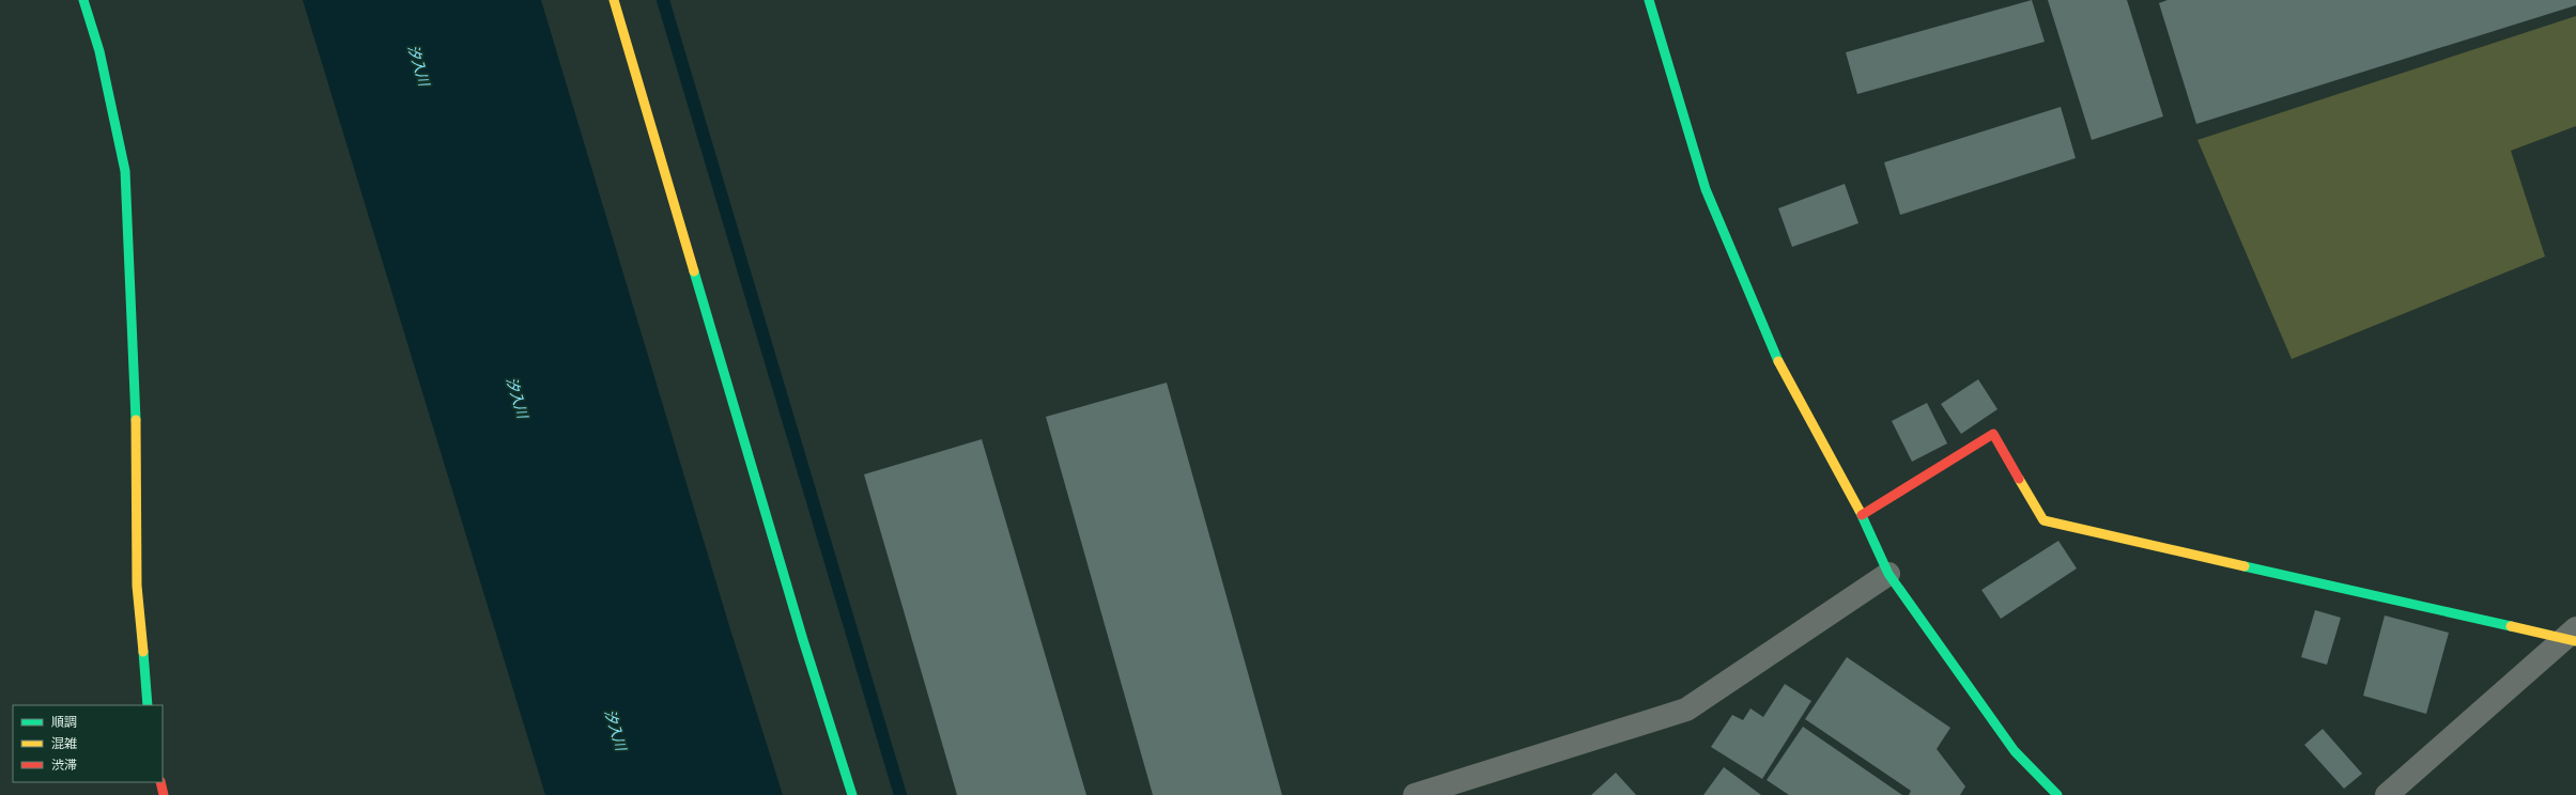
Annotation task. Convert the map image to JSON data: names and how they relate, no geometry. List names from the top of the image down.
{
  "water": ["汐入川"],
  "legend": ["順調", "混雑", "渋滞"]
}
